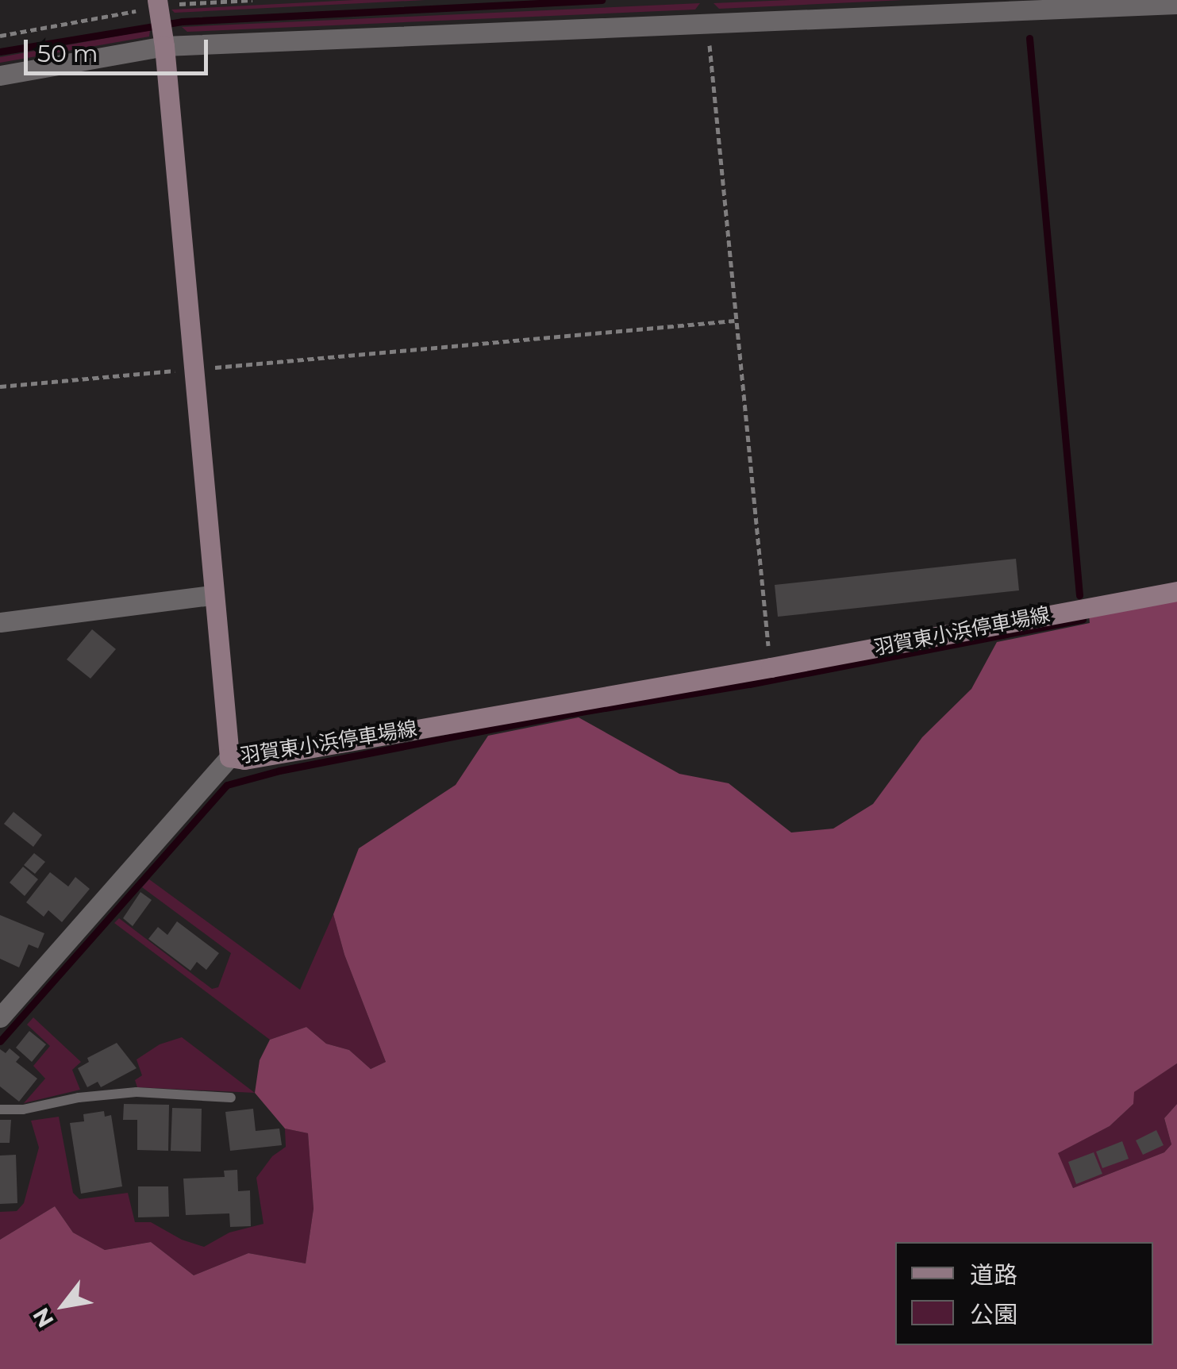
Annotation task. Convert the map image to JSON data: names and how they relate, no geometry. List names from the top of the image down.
{
  "streets": {
    "main road": ["羽賀東小浜停車場線"]
  },
  "legend": ["道路", "公園"],
  "scale_bar": "50 m",
  "north": "bottom left"
}
